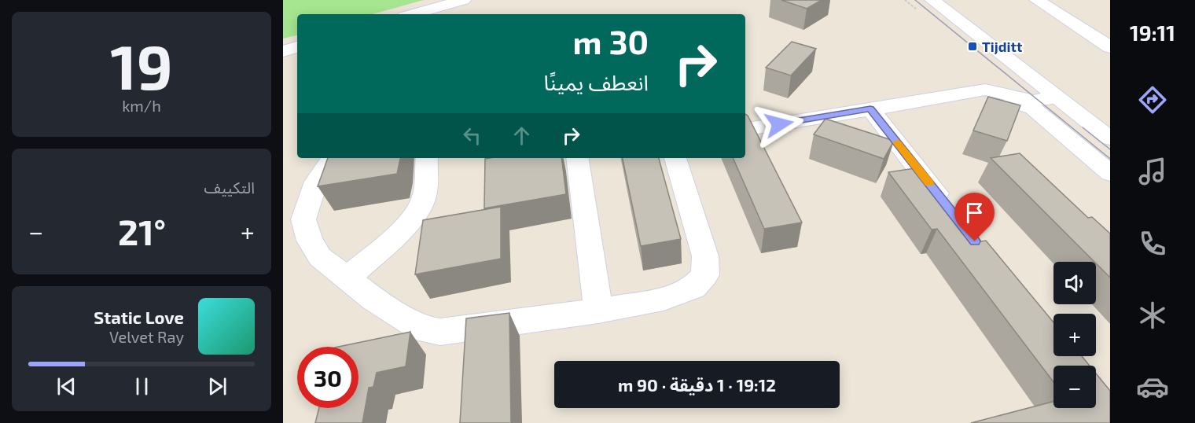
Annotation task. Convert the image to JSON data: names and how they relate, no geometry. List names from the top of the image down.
{
  "places": {
    "transit": ["Tijditt"]
  },
  "page": {
    "tabs": "19:11",
    "tile": [
      ["19", "km/h"],
      "التكييف"
    ],
    "turn": ["30 m", "انعطف يمينًا"],
    "heat": ["−", "21°", "+"],
    "map_buttons": ["+", "−"],
    "song": ["Static Love", "Velvet Ray"],
    "limit": "30",
    "trip": "19:12 · 1 دقيقة · 90 m"
  }
}
